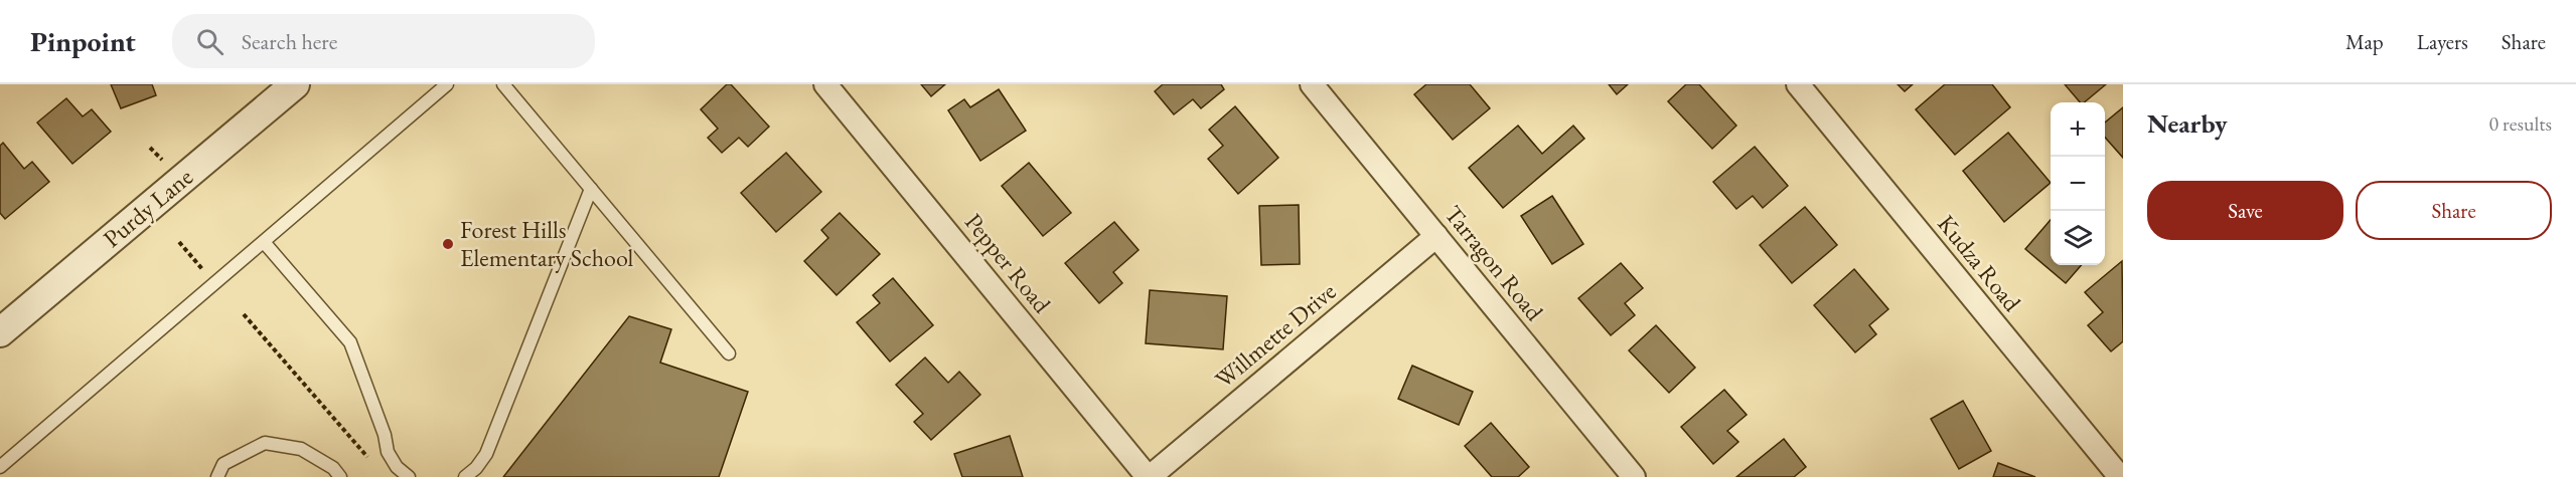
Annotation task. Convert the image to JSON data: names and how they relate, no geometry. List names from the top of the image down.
{
  "streets": {
    "street": [
      "Purdy Lane",
      "Pepper Road",
      "Tarragon Road",
      "Kudza Road",
      "Willmette Drive"
    ]
  },
  "crossings": [
    ["Pepper Road", "Willmette Drive"],
    ["Tarragon Road", "Willmette Drive"]
  ],
  "places": ["Forest Hills Elementary School"],
  "page": {
    "header": "Pinpoint",
    "search": "Search here",
    "nav": ["Map", "Layers", "Share"],
    "heading": ["Nearby", "0 results"],
    "map_buttons": ["+", "−"],
    "buttons": ["Save", "Share"]
  }
}
